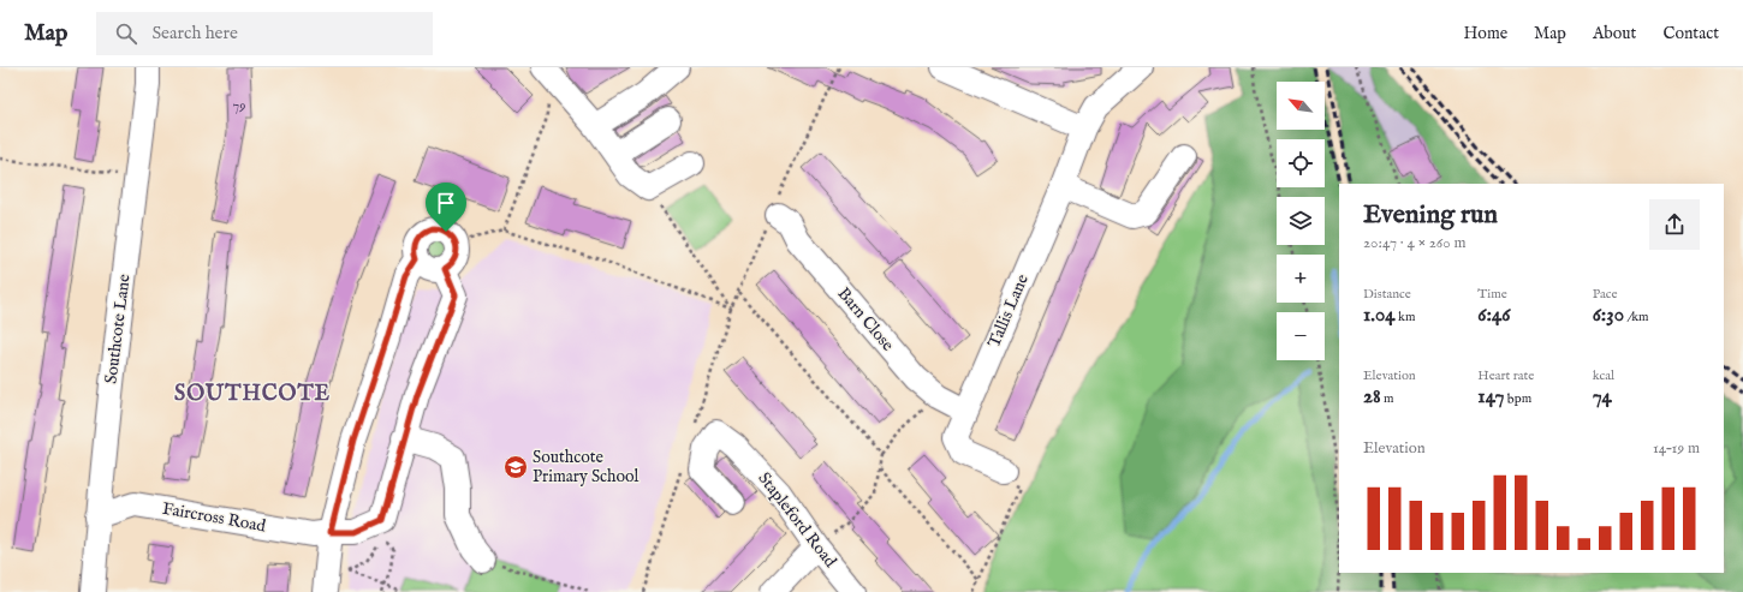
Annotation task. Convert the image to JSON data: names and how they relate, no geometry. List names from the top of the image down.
{
  "streets": {
    "street": [
      "Tallis Lane",
      "Barn Close",
      "Southcote Lane",
      "Faircross Road",
      "Stapleford Road"
    ]
  },
  "crossings": [
    ["Tallis Lane", "Barn Close"],
    ["Southcote Lane", "Faircross Road"]
  ],
  "districts": ["SOUTHCOTE"],
  "places": {
    "school or university": ["Southcote Primary School"]
  },
  "house_numbers": ["79"],
  "north": "top left",
  "page": {
    "header": "Map",
    "search": "Search here",
    "nav": [
      "Home",
      "Map",
      "About",
      "Contact"
    ],
    "map_buttons": ["+", "−"],
    "heading": ["Evening run", "20:47 · 4 × 260 m"],
    "stats": [
      ["Distance", "1.04 km"],
      ["Time", "6:46"],
      ["Pace", "6:30 /km"],
      ["Elevation", "28 m"],
      ["Heart rate", "147 bpm"],
      ["kcal", "74"]
    ],
    "chart": ["Elevation", "14–19 m"]
  }
}
